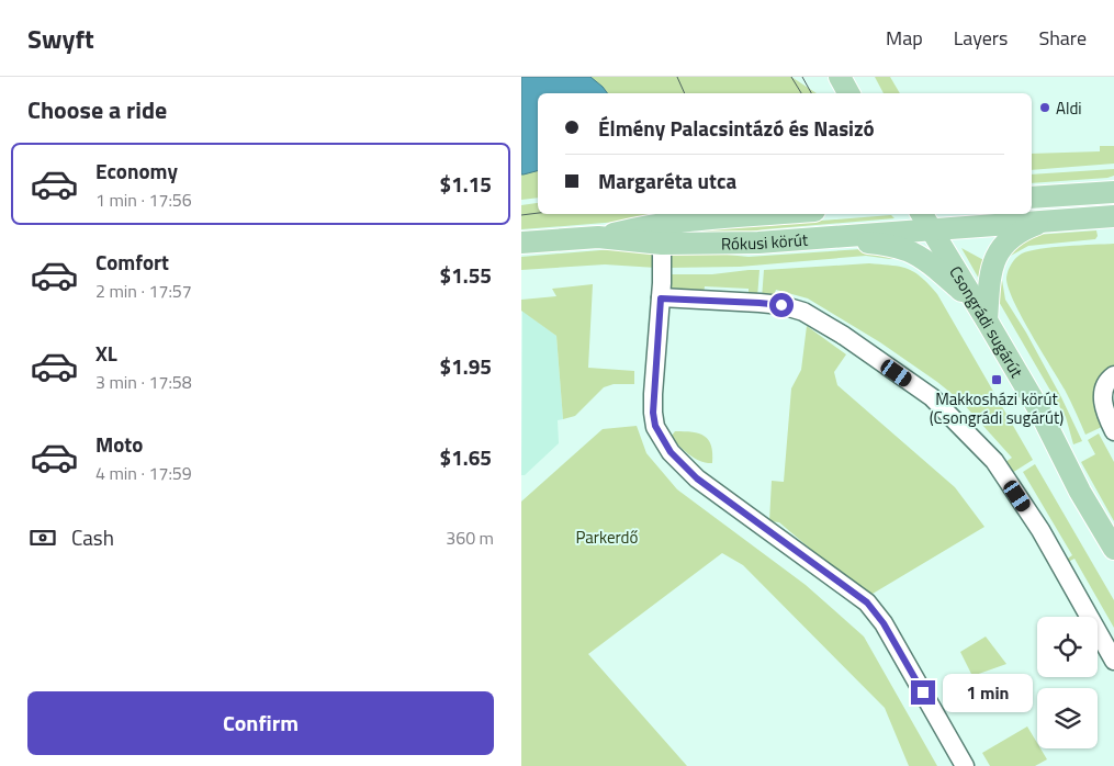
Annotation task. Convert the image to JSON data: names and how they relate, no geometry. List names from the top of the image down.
{
  "streets": {
    "main road": ["Rókusi körút", "Csongrádi sugárút"]
  },
  "crossings": [
    ["Rókusi körút", "Csongrádi sugárút"]
  ],
  "parks": ["Parkerdő"],
  "places": {
    "other": ["Aldi"],
    "transit": ["Makkosházi körút (Csongrádi sugárút)"]
  },
  "page": {
    "header": "Swyft",
    "nav": ["Map", "Layers", "Share"],
    "heading": "Choose a ride",
    "banner": ["Élmény Palacsintázó és Nasizó", "Margaréta utca"],
    "list": [
      {
        "name": "Economy",
        "note": "1 min · 17:56",
        "value": "$1.15"
      },
      {
        "name": "Comfort",
        "note": "2 min · 17:57",
        "value": "$1.55"
      },
      {
        "name": "XL",
        "note": "3 min · 17:58",
        "value": "$1.95"
      },
      {
        "name": "Moto",
        "note": "4 min · 17:59",
        "value": "$1.65"
      }
    ],
    "pay": ["Cash", "360 m"],
    "bubble": "1 min",
    "buttons": "Confirm"
  }
}
